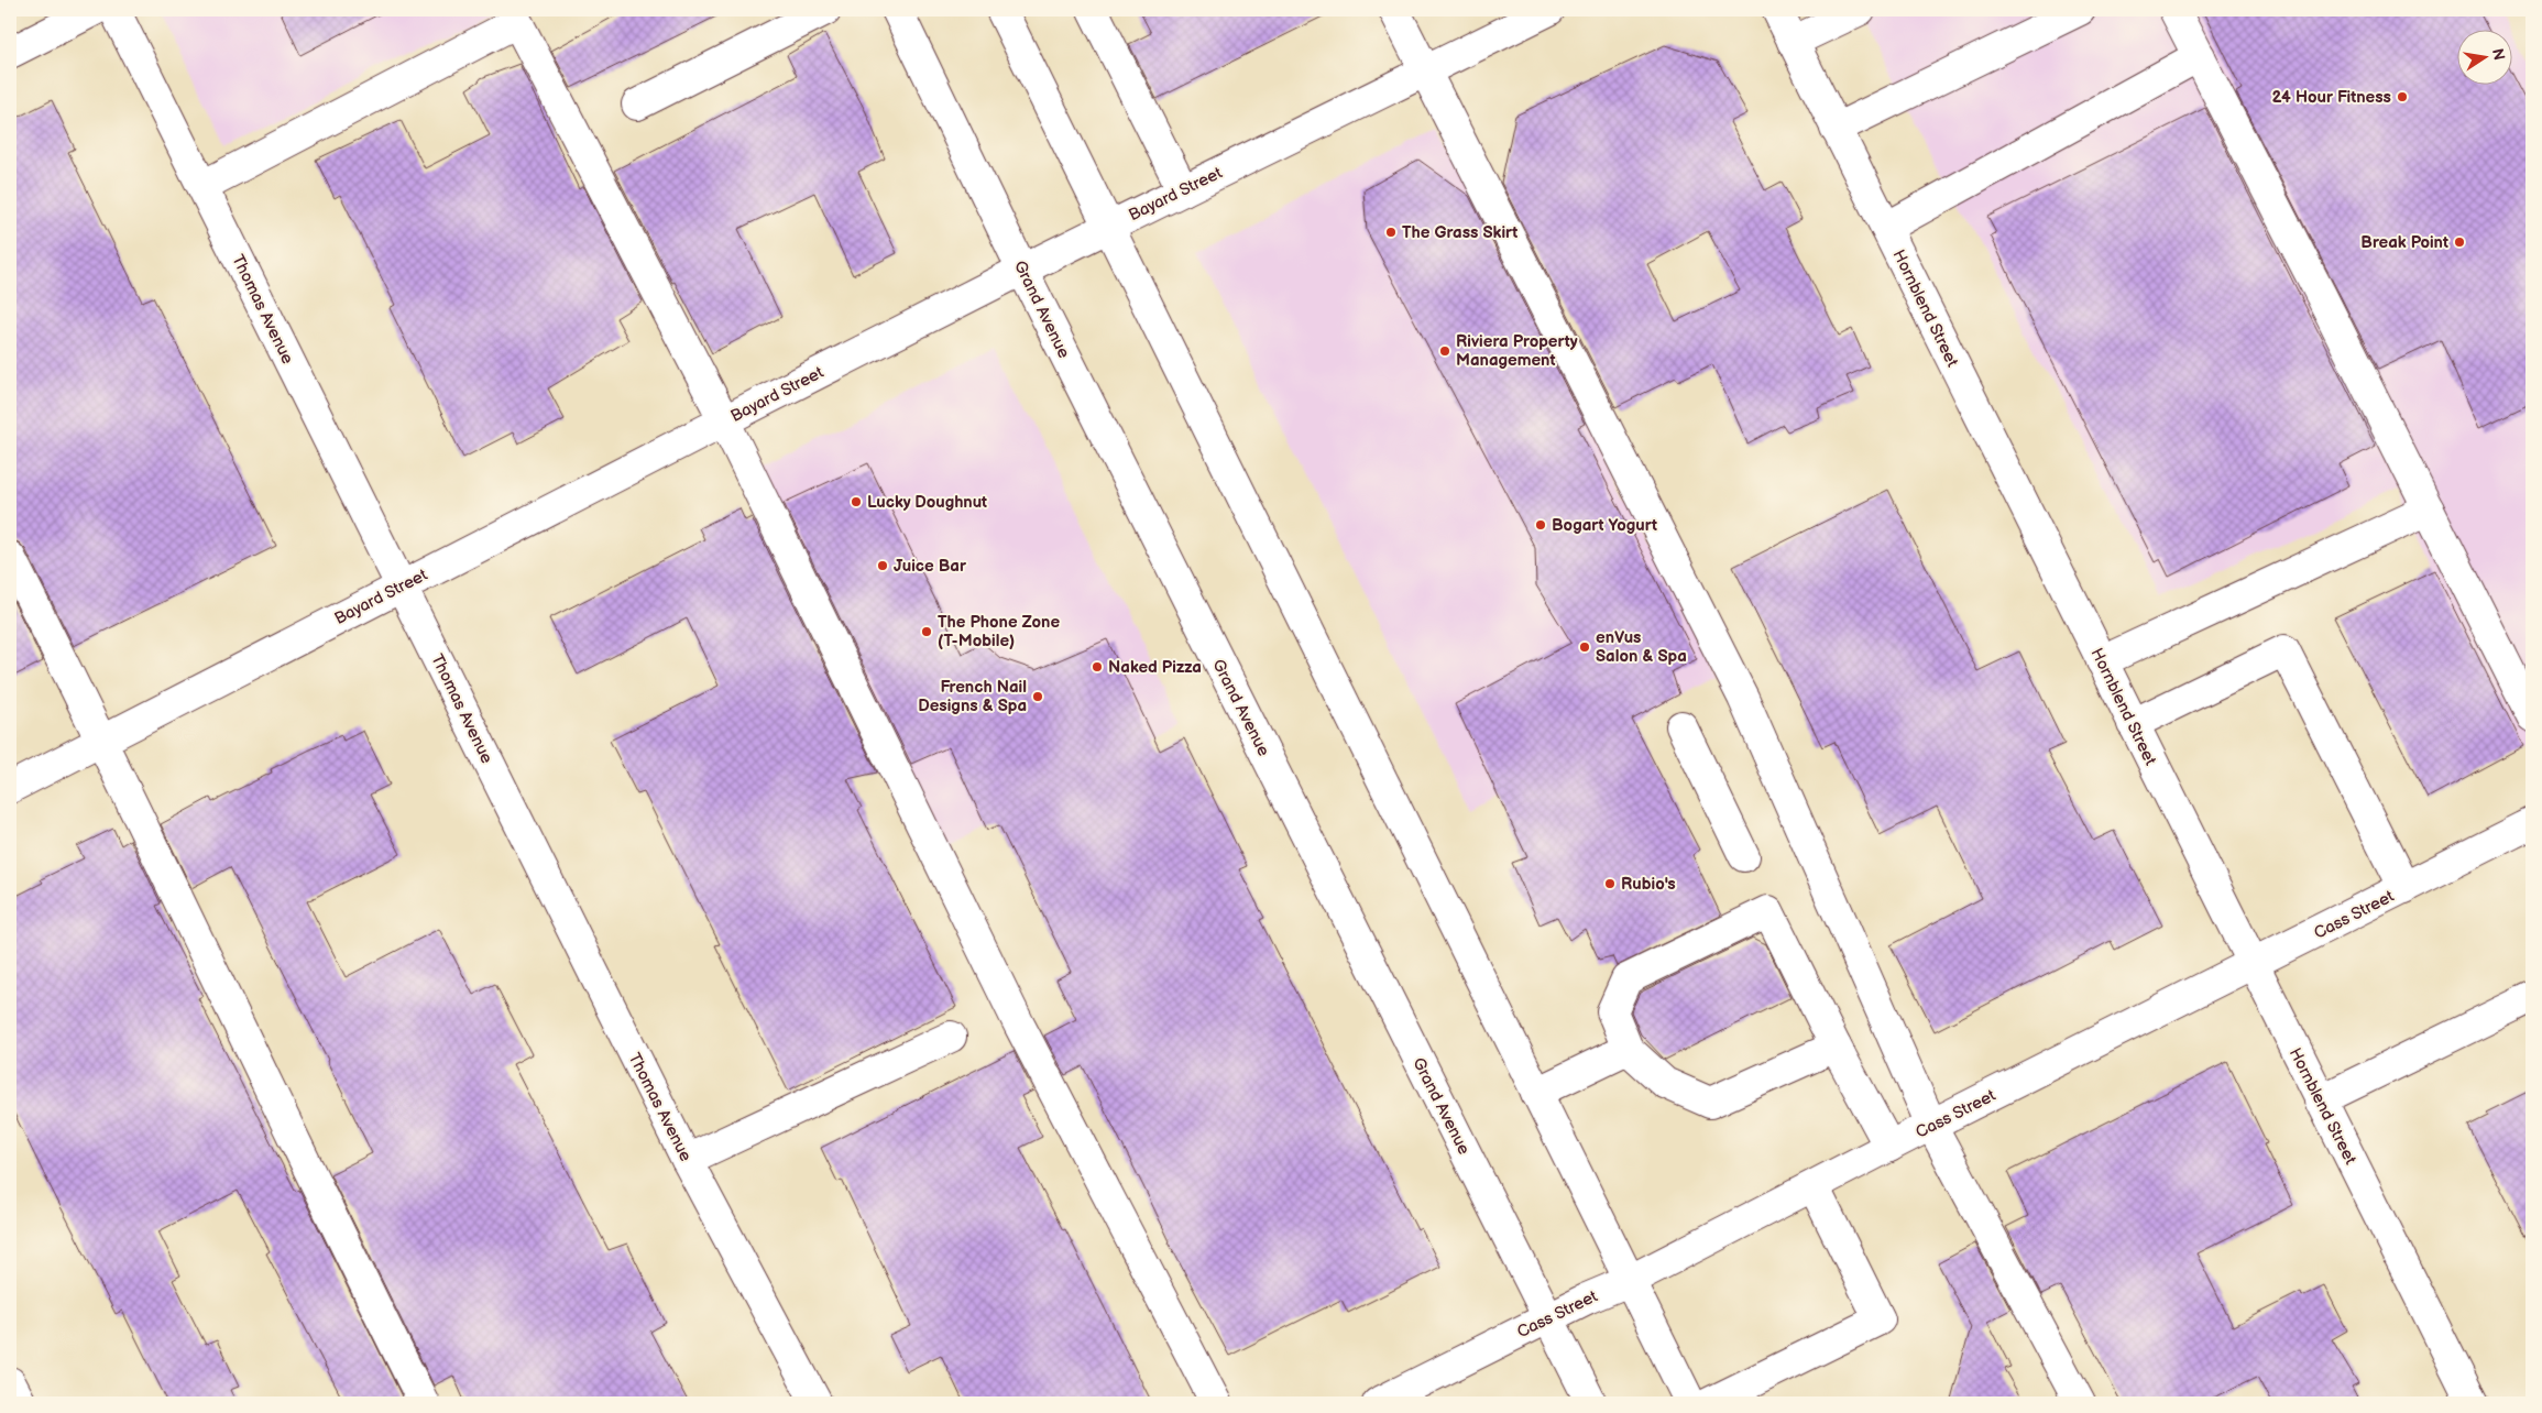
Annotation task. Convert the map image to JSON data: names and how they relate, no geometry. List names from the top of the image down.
{
  "streets": {
    "street": [
      "Bayard Street",
      "Hornblend Street",
      "Thomas Avenue",
      "Grand Avenue",
      "Cass Street"
    ]
  },
  "crossings": [
    ["Bayard Street", "Thomas Avenue"],
    ["Bayard Street", "Grand Avenue"],
    ["Hornblend Street", "Cass Street"],
    ["Grand Avenue", "Cass Street"]
  ],
  "places": [
    "24 Hour Fitness",
    "The Grass Skirt",
    "Break Point",
    "Riviera Property Management",
    "Lucky Doughnut",
    "Bogart Yogurt",
    "Juice Bar",
    "The Phone Zone (T-Mobile)",
    "enVus Salon & Spa",
    "Naked Pizza",
    "French Nail Designs & Spa",
    "Rubio's"
  ],
  "north": "right"
}
